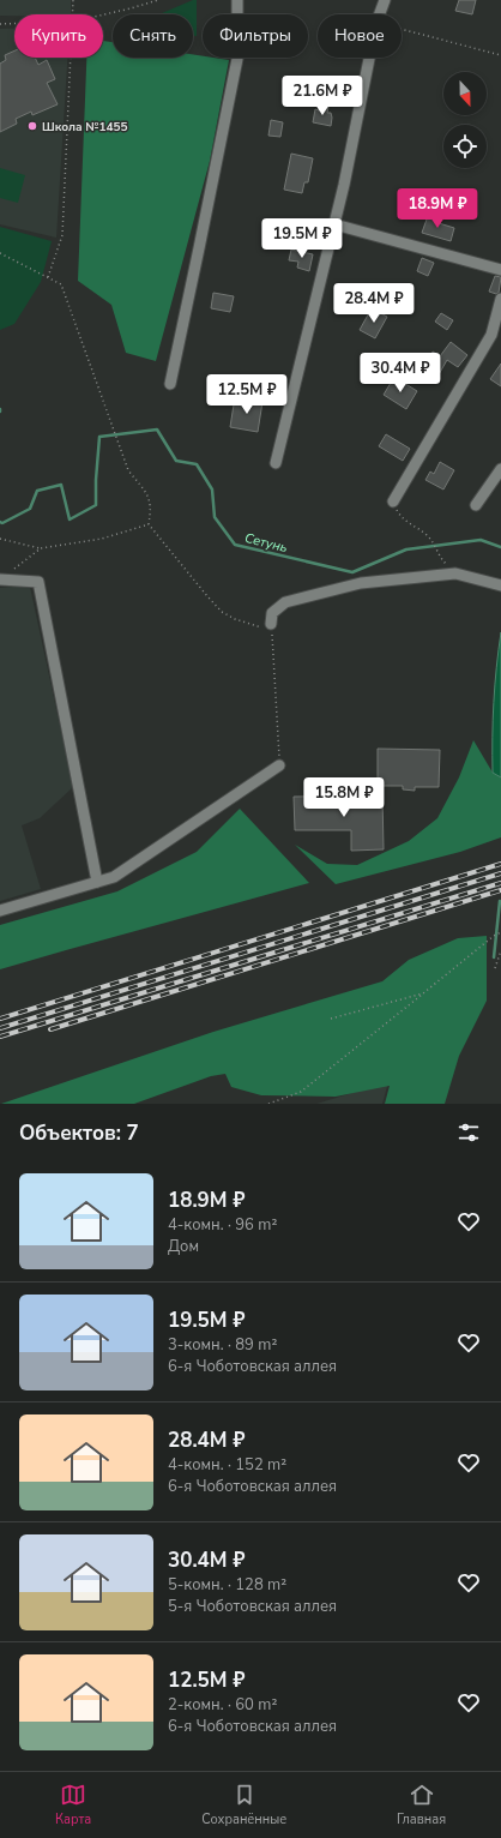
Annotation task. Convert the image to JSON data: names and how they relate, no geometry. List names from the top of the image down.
{
  "water": ["Сетунь"],
  "places": ["Школа №1455"],
  "north": "bottom",
  "page": {
    "chip": [
      "Купить",
      "Снять",
      "Фильтры",
      "Новое"
    ],
    "price": [
      "21.6M ₽",
      "18.9M ₽",
      "19.5M ₽",
      "28.4M ₽",
      "30.4M ₽",
      "12.5M ₽",
      "15.8M ₽"
    ],
    "heading": "Объектов: 7",
    "list": [
      {
        "name": "18.9M ₽",
        "note": "4-комн. · 96 m² · Дом"
      },
      {
        "name": "19.5M ₽",
        "note": "3-комн. · 89 m² · 6-я Чоботовская аллея"
      },
      {
        "name": "28.4M ₽",
        "note": "4-комн. · 152 m² · 6-я Чоботовская аллея"
      },
      {
        "name": "30.4M ₽",
        "note": "5-комн. · 128 m² · 5-я Чоботовская аллея"
      },
      {
        "name": "12.5M ₽",
        "note": "2-комн. · 60 m² · 6-я Чоботовская аллея"
      }
    ],
    "tabs": ["Карта", "Сохранённые", "Главная"]
  }
}
